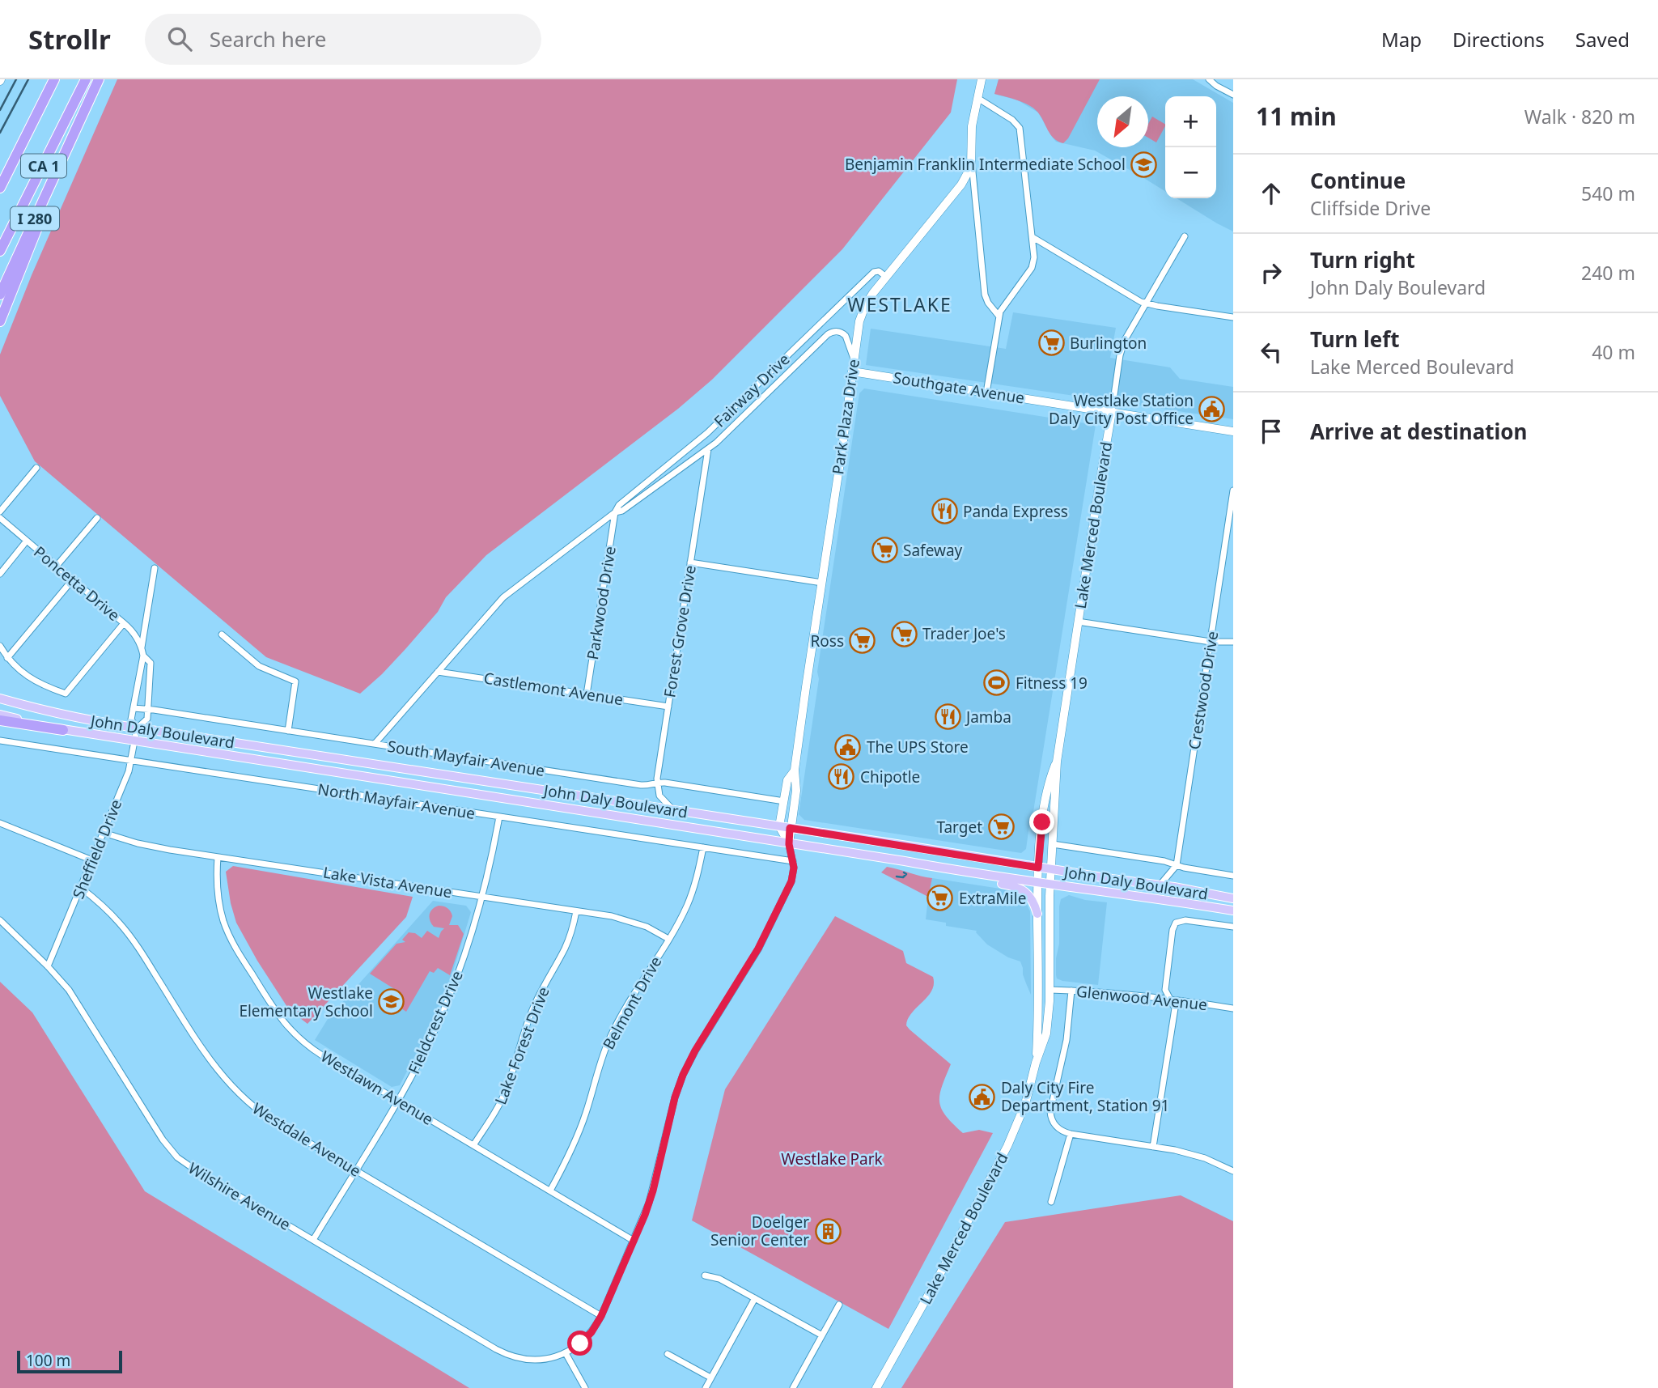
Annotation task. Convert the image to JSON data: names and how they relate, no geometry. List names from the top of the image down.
{
  "streets": {
    "highway": ["CA 1", "I 280"],
    "main road": ["John Daly Boulevard"],
    "street": [
      "Southgate Avenue",
      "Fairway Drive",
      "Park Plaza Drive",
      "Lake Merced Boulevard",
      "Poncetta Drive",
      "Parkwood Drive",
      "Forest Grove Drive",
      "Castlemont Avenue",
      "Crestwood Drive",
      "South Mayfair Avenue",
      "North Mayfair Avenue",
      "Sheffield Drive",
      "Lake Vista Avenue",
      "Glenwood Avenue",
      "Belmont Drive",
      "Fieldcrest Drive",
      "Lake Forest Drive",
      "Westlawn Avenue",
      "Westdale Avenue",
      "Wilshire Avenue"
    ]
  },
  "crossings": [
    ["Southgate Avenue", "Park Plaza Drive"],
    ["Southgate Avenue", "Lake Merced Boulevard"],
    ["Fairway Drive", "Park Plaza Drive"],
    ["Fairway Drive", "Parkwood Drive"],
    ["Fairway Drive", "Forest Grove Drive"],
    ["Fairway Drive", "Castlemont Avenue"],
    ["Fairway Drive", "South Mayfair Avenue"],
    ["Park Plaza Drive", "John Daly Boulevard"],
    ["Park Plaza Drive", "South Mayfair Avenue"],
    ["Lake Merced Boulevard", "John Daly Boulevard"],
    ["Lake Merced Boulevard", "Glenwood Avenue"],
    ["Poncetta Drive", "John Daly Boulevard"],
    ["Poncetta Drive", "South Mayfair Avenue"],
    ["Poncetta Drive", "Sheffield Drive"],
    ["Parkwood Drive", "Castlemont Avenue"],
    ["Forest Grove Drive", "Castlemont Avenue"],
    ["Forest Grove Drive", "South Mayfair Avenue"],
    ["John Daly Boulevard", "Sheffield Drive"],
    ["North Mayfair Avenue", "Sheffield Drive"],
    ["North Mayfair Avenue", "Belmont Drive"],
    ["North Mayfair Avenue", "Fieldcrest Drive"],
    ["Sheffield Drive", "Lake Vista Avenue"],
    ["Sheffield Drive", "Westdale Avenue"],
    ["Sheffield Drive", "Wilshire Avenue"],
    ["Lake Vista Avenue", "Belmont Drive"],
    ["Lake Vista Avenue", "Fieldcrest Drive"],
    ["Lake Vista Avenue", "Lake Forest Drive"],
    ["Lake Vista Avenue", "Westlawn Avenue"],
    ["Belmont Drive", "Westlawn Avenue"],
    ["Fieldcrest Drive", "Westlawn Avenue"],
    ["Fieldcrest Drive", "Westdale Avenue"],
    ["Fieldcrest Drive", "Wilshire Avenue"],
    ["Lake Forest Drive", "Westlawn Avenue"]
  ],
  "districts": ["WESTLAKE"],
  "parks": ["Westlake Park"],
  "places": {
    "school or university": ["Benjamin Franklin Intermediate School", "Westlake Elementary School"],
    "supermarket": [
      "Burlington",
      "Safeway",
      "Trader Joe's",
      "Ross",
      "Target",
      "ExtraMile"
    ],
    "public building": ["Westlake Station Daly City Post Office", "The UPS Store", "Daly City Fire Department, Station 91"],
    "restaurant": ["Panda Express", "Jamba", "Chipotle"],
    "sports": ["Fitness 19"],
    "building": ["Doelger Senior Center"]
  },
  "scale_bar": "100 m",
  "north": "bottom left",
  "page": {
    "header": "Strollr",
    "search": "Search here",
    "nav": ["Map", "Directions", "Saved"],
    "heading": ["11 min", "Walk · 820 m"],
    "map_buttons": ["+", "−"],
    "list": [
      ["Continue", "Cliffside Drive", "540 m"],
      ["Turn right", "John Daly Boulevard", "240 m"],
      ["Turn left", "Lake Merced Boulevard", "40 m"],
      "Arrive at destination"
    ],
    "scale": "100 m"
  }
}
